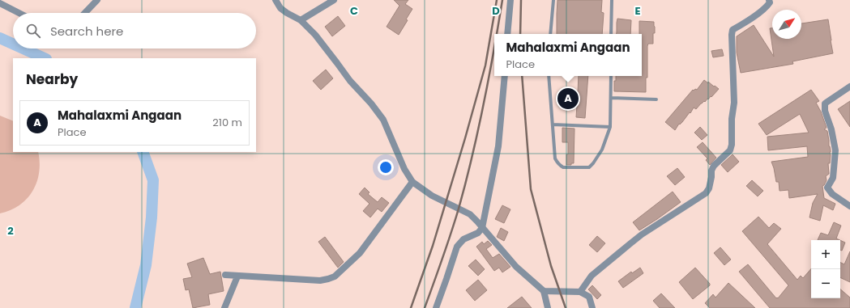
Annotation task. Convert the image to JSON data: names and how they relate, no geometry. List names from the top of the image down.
{
  "north": "top right",
  "page": {
    "search": "Search here",
    "popup": ["Mahalaxmi Angaan", "Place"],
    "heading": "Nearby",
    "pins": "A",
    "list": [
      {
        "mark": "A",
        "name": "Mahalaxmi Angaan",
        "note": "Place",
        "value": "210 m"
      }
    ],
    "map_buttons": ["+", "−"]
  },
  "grid": {
    "columns": ["C", "D", "E"],
    "rows": ["2"]
  }
}
